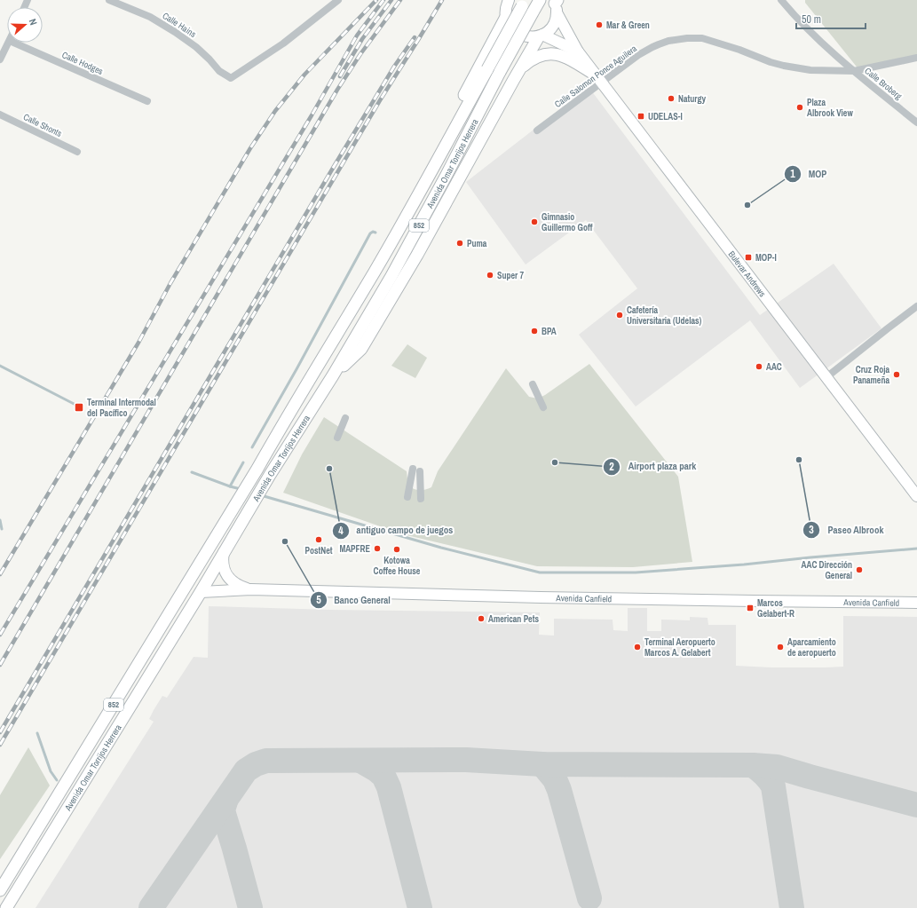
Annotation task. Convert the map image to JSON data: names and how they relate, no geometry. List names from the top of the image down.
{
  "streets": {
    "main road": [
      "Avenida Omar Torrijos Herrera",
      "852",
      "Bulevar Andrews",
      "Avenida Canfield"
    ],
    "street": [
      "Calle Hains",
      "Calle Hodges",
      "Calle Salomon Ponce Aguilera",
      "Calle Broberg",
      "Calle Shonts"
    ]
  },
  "crossings": [
    ["Calle Salomon Ponce Aguilera", "Calle Broberg"],
    ["Calle Salomon Ponce Aguilera", "Bulevar Andrews"]
  ],
  "places": {
    "other": [
      "Mar & Green",
      "Naturgy",
      "Plaza Albrook View",
      "MOP",
      "Gimnasio Guillermo Goff",
      "Puma",
      "Super 7",
      "Cafetería Universitaria (Udelas)",
      "BPA",
      "AAC",
      "Cruz Roja Panameña",
      "Paseo Albrook",
      "Airport plaza park",
      "antiguo campo de juegos",
      "PostNet",
      "Banco General",
      "MAPFRE",
      "Kotowa Coffee House",
      "AAC Dirección General",
      "American Pets",
      "Terminal Aeropuerto Marcos A. Gelabert",
      "Aparcamiento de aeropuerto"
    ],
    "transit": [
      "UDELAS-I",
      "MOP-I",
      "Terminal Intermodal del Pacífico",
      "Marcos Gelabert-R"
    ]
  },
  "scale_bar": "50 m",
  "north": "right"
}
